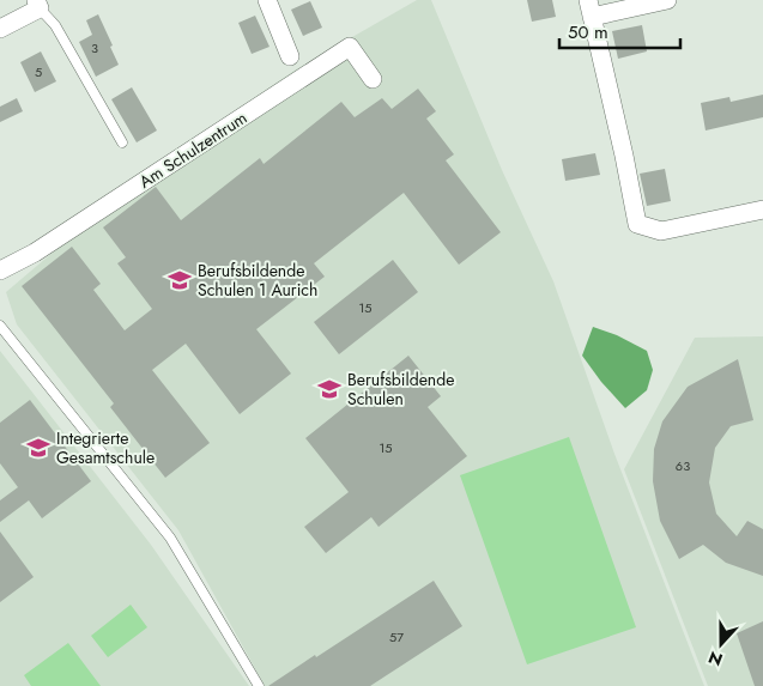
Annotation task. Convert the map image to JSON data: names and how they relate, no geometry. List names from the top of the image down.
{
  "streets": {
    "street": ["Am Schulzentrum"]
  },
  "places": {
    "school or university": ["Berufsbildende Schulen 1 Aurich", "Berufsbildende Schulen", "Integrierte Gesamtschule"]
  },
  "house_numbers": [
    "3",
    "5",
    "15",
    "15",
    "63",
    "57"
  ],
  "scale_bar": "50 m",
  "north": "bottom"
}
